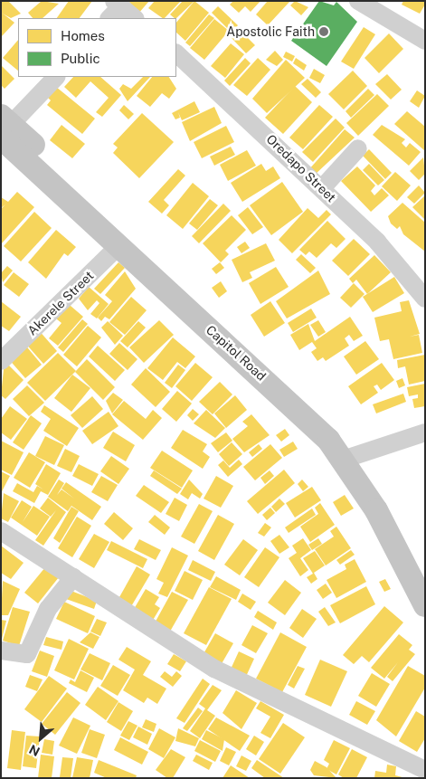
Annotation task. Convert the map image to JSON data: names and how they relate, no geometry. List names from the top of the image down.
{
  "streets": {
    "main road": ["Capitol Road"],
    "street": ["Oredapo Street", "Akerele Street"]
  },
  "crossings": [
    ["Akerele Street", "Capitol Road"]
  ],
  "places": ["Apostolic Faith"],
  "legend": ["Homes", "Public"],
  "north": "bottom left"
}
